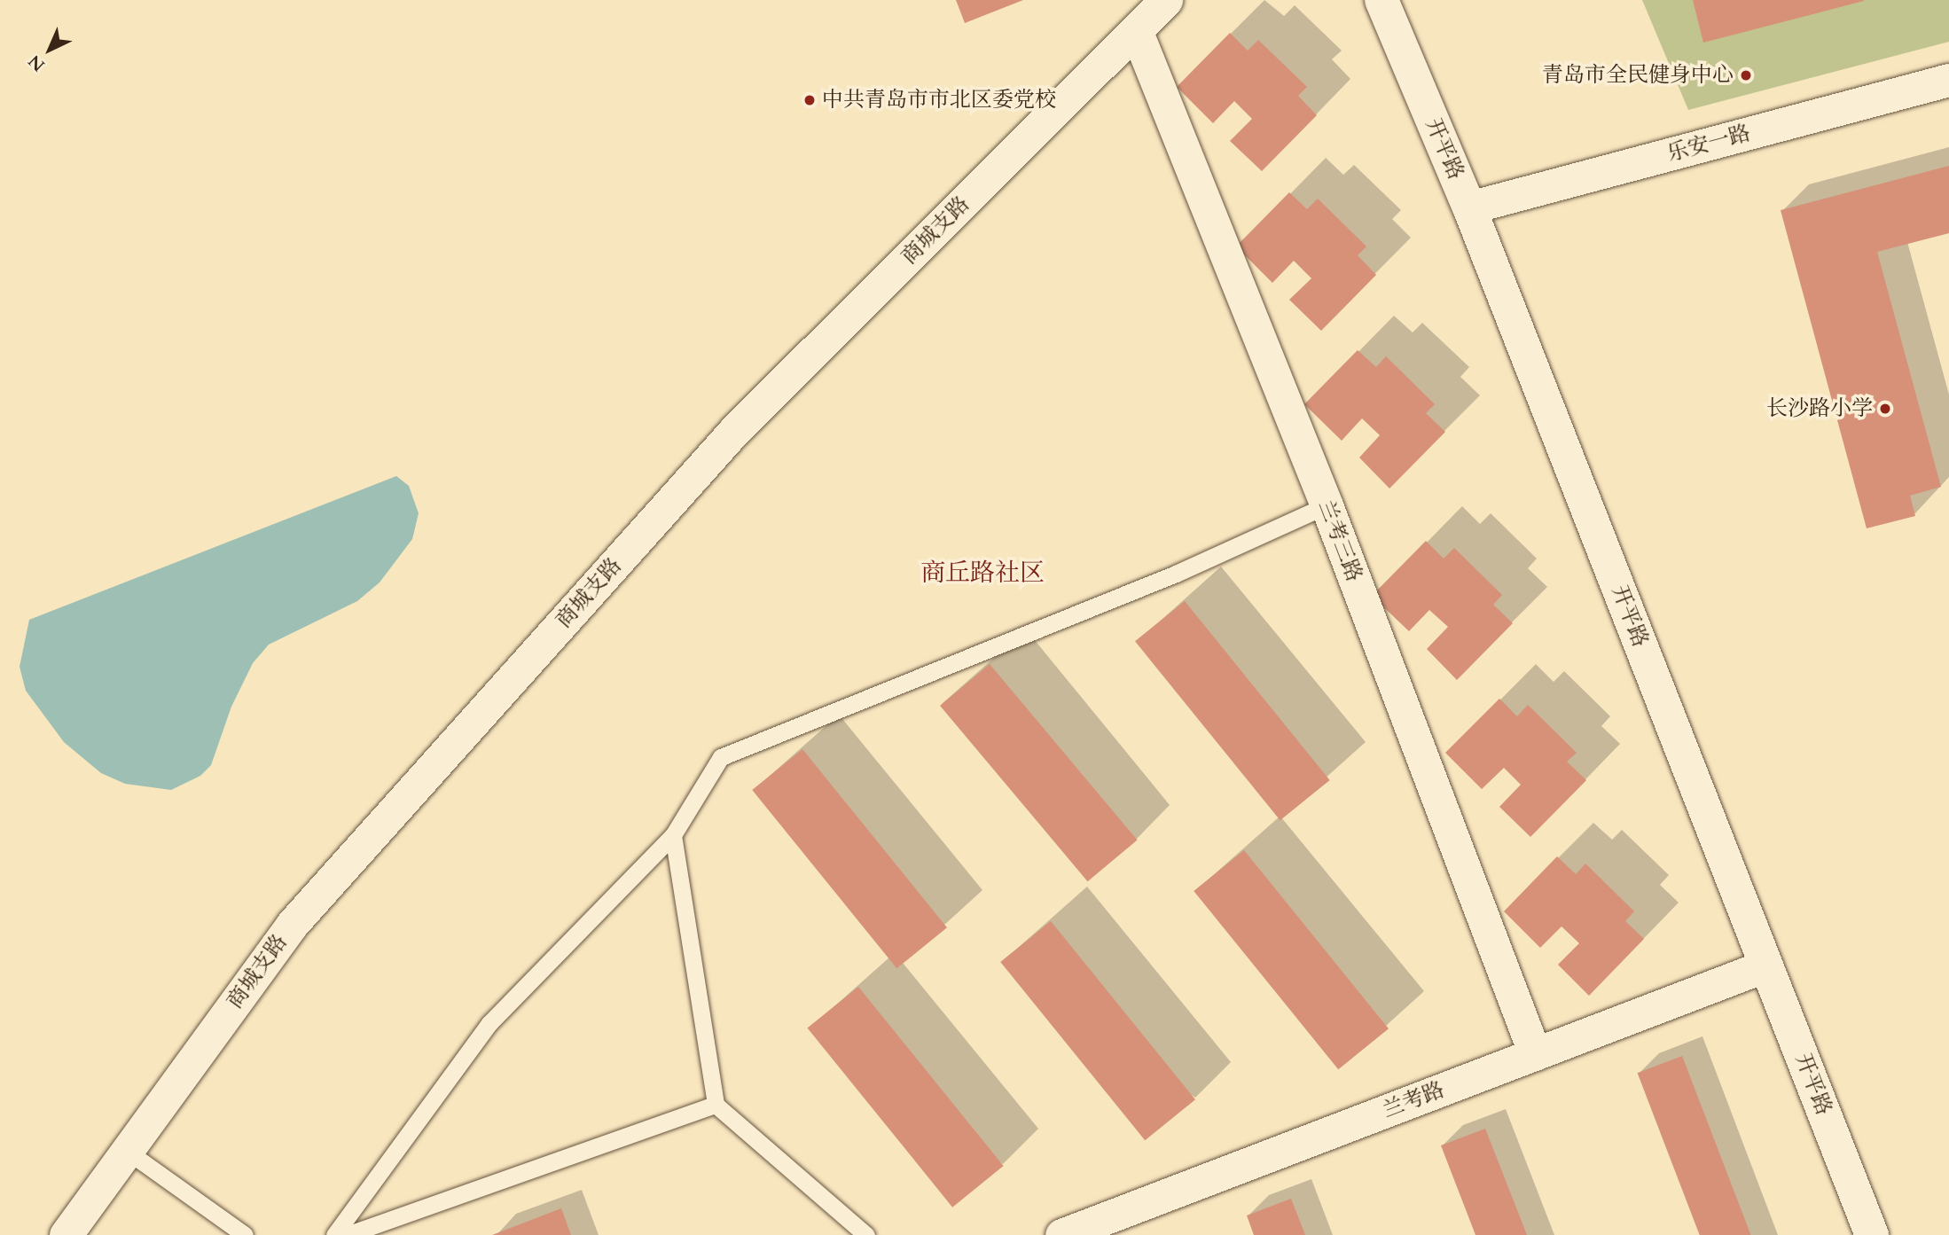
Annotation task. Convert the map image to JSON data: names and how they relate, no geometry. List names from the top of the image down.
{
  "streets": {
    "street": [
      "乐安一路",
      "开平路",
      "商城支路",
      "兰考三路",
      "兰考路"
    ]
  },
  "crossings": [
    ["乐安一路", "开平路"],
    ["开平路", "兰考路"],
    ["商城支路", "兰考三路"],
    ["兰考三路", "兰考路"]
  ],
  "districts": ["商丘路社区"],
  "places": ["青岛市全民健身中心", "中共青岛市市北区委党校", "长沙路小学"],
  "north": "bottom left"
}
